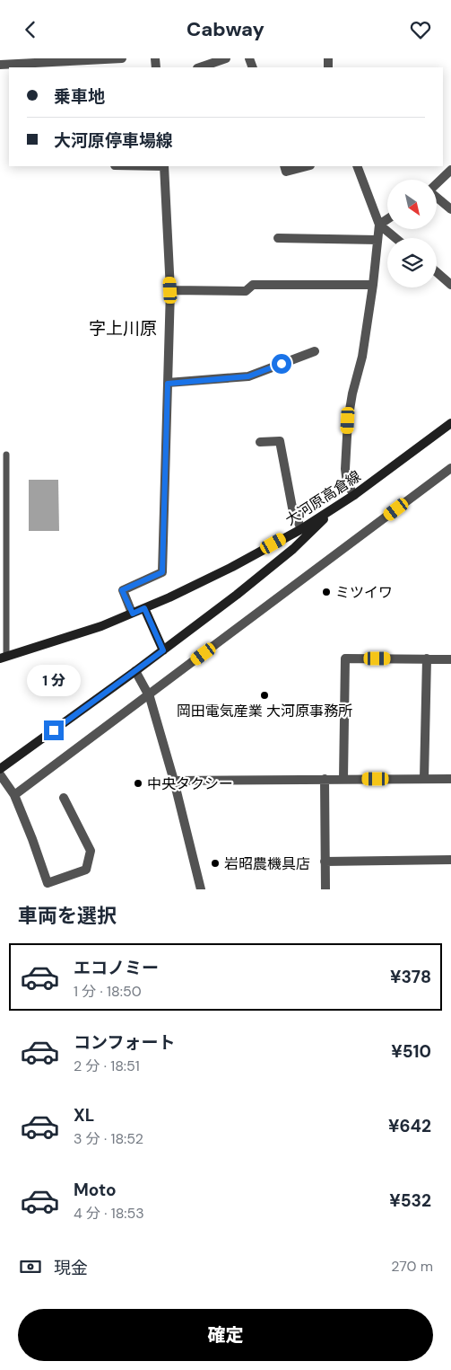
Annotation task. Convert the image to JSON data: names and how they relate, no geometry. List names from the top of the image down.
{
  "streets": {
    "main road": ["大河原高倉線"]
  },
  "districts": ["字上川原"],
  "places": [
    "ミツイワ",
    "岡田電気産業 大河原事務所",
    "中央タクシー",
    "岩昭農機具店"
  ],
  "north": "bottom right",
  "page": {
    "header": "Cabway",
    "banner": ["乗車地", "大河原停車場線"],
    "bubble": "1 分",
    "heading": "車両を選択",
    "list": [
      {
        "name": "エコノミー",
        "note": "1 分 · 18:50",
        "value": "¥378"
      },
      {
        "name": "コンフォート",
        "note": "2 分 · 18:51",
        "value": "¥510"
      },
      {
        "name": "XL",
        "note": "3 分 · 18:52",
        "value": "¥642"
      },
      {
        "name": "Moto",
        "note": "4 分 · 18:53",
        "value": "¥532"
      }
    ],
    "pay": ["現金", "270 m"],
    "buttons": "確定"
  }
}
